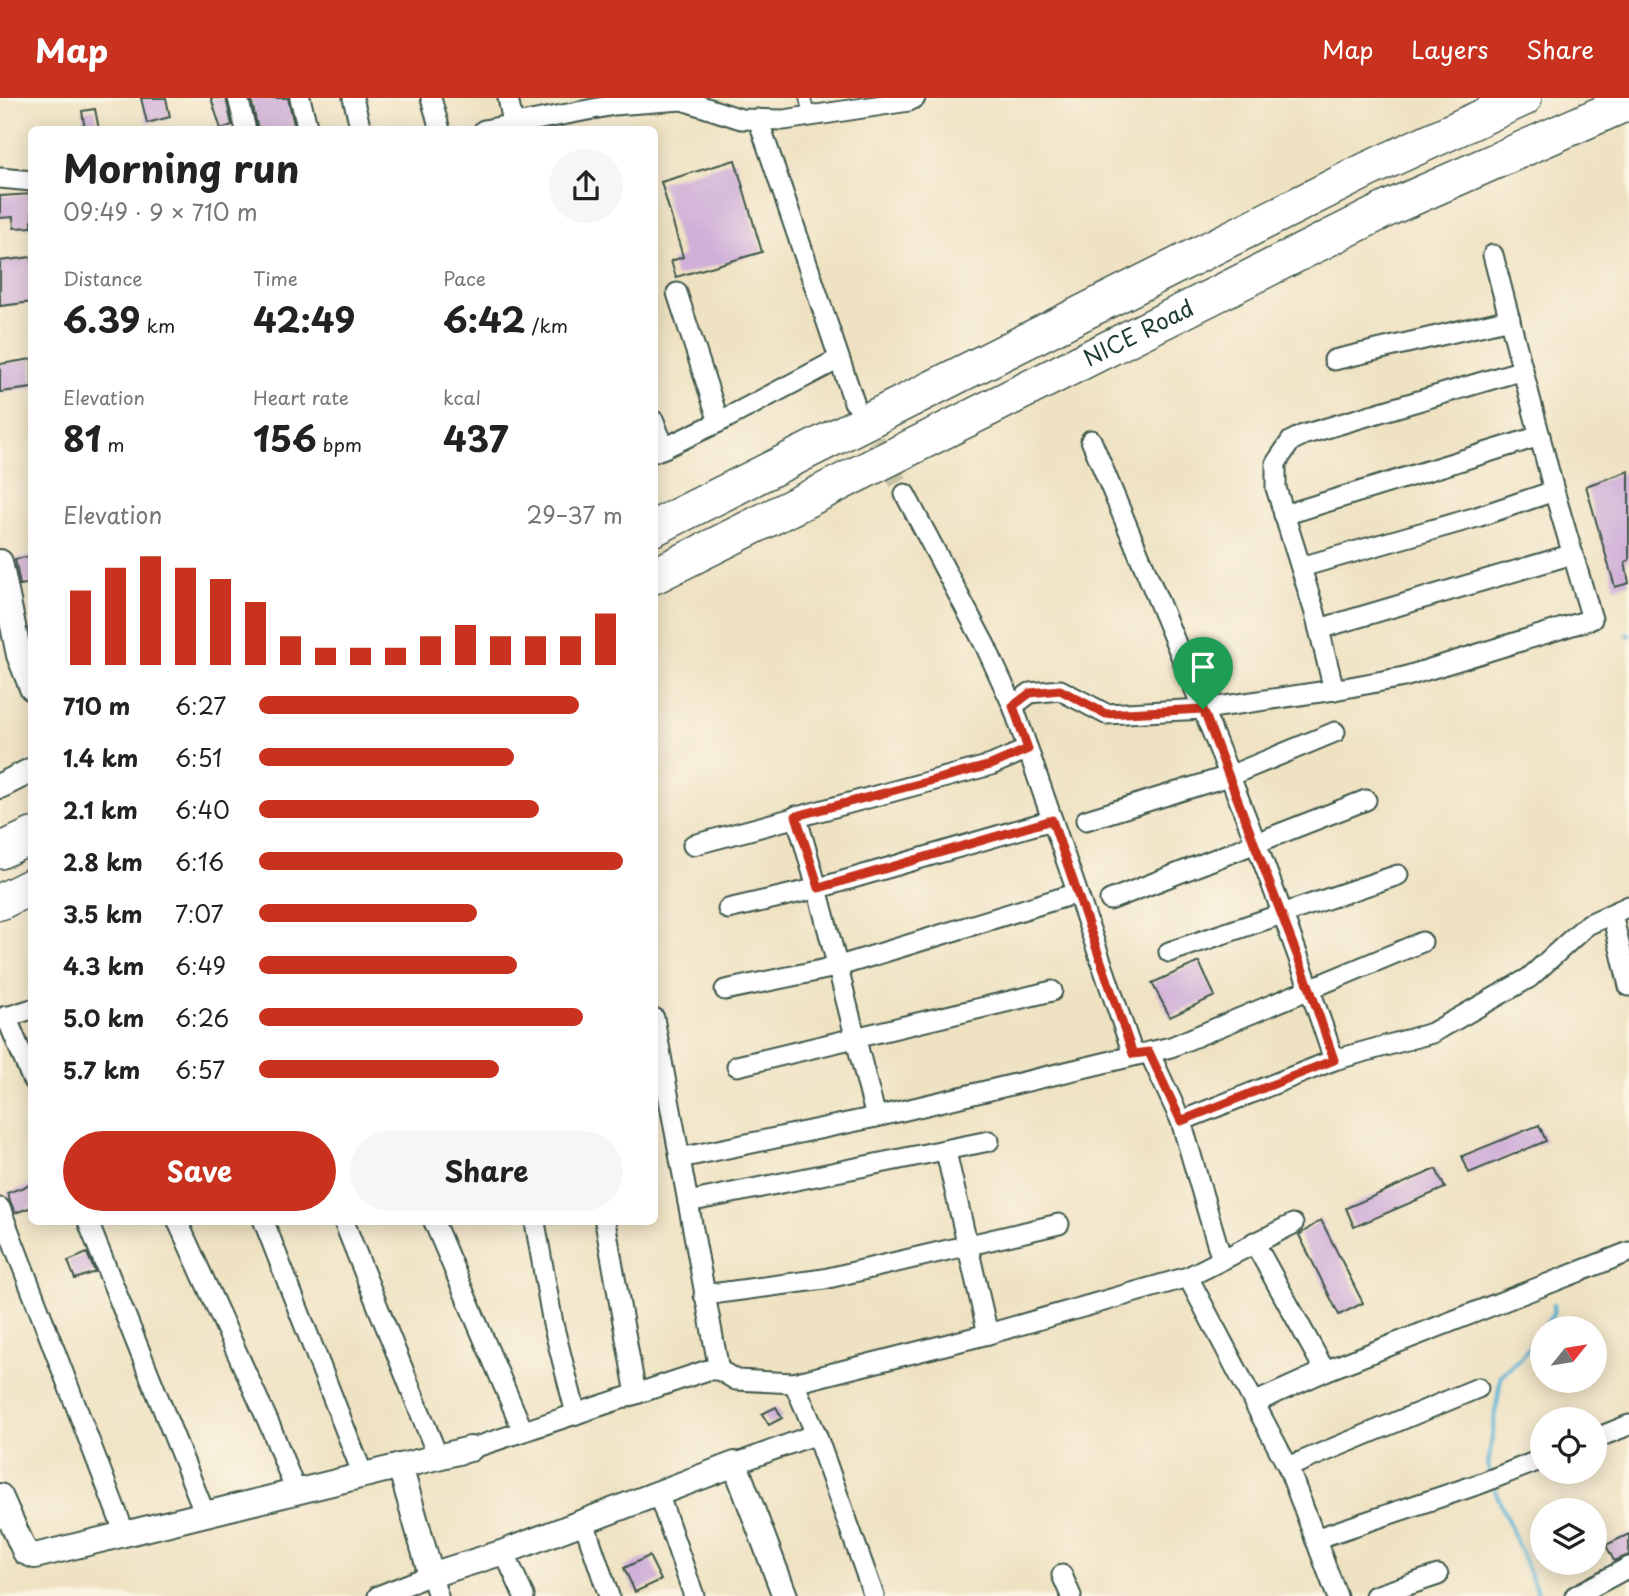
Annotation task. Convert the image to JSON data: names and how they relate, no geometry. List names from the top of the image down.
{
  "streets": {
    "highway": ["NICE Road"]
  },
  "north": "top right",
  "page": {
    "header": "Map",
    "nav": ["Map", "Layers", "Share"],
    "heading": ["Morning run", "09:49 · 9 × 710 m"],
    "stats": [
      ["Distance", "6.39 km"],
      ["Time", "42:49"],
      ["Pace", "6:42 /km"],
      ["Elevation", "81 m"],
      ["Heart rate", "156 bpm"],
      ["kcal", "437"]
    ],
    "chart": ["Elevation", "29–37 m"],
    "list": [
      {
        "name": "710 m",
        "note": "6:27"
      },
      {
        "name": "1.4 km",
        "note": "6:51"
      },
      {
        "name": "2.1 km",
        "note": "6:40"
      },
      {
        "name": "2.8 km",
        "note": "6:16"
      },
      {
        "name": "3.5 km",
        "note": "7:07"
      },
      {
        "name": "4.3 km",
        "note": "6:49"
      },
      {
        "name": "5.0 km",
        "note": "6:26"
      },
      {
        "name": "5.7 km",
        "note": "6:57"
      }
    ],
    "buttons": ["Save", "Share"]
  }
}
